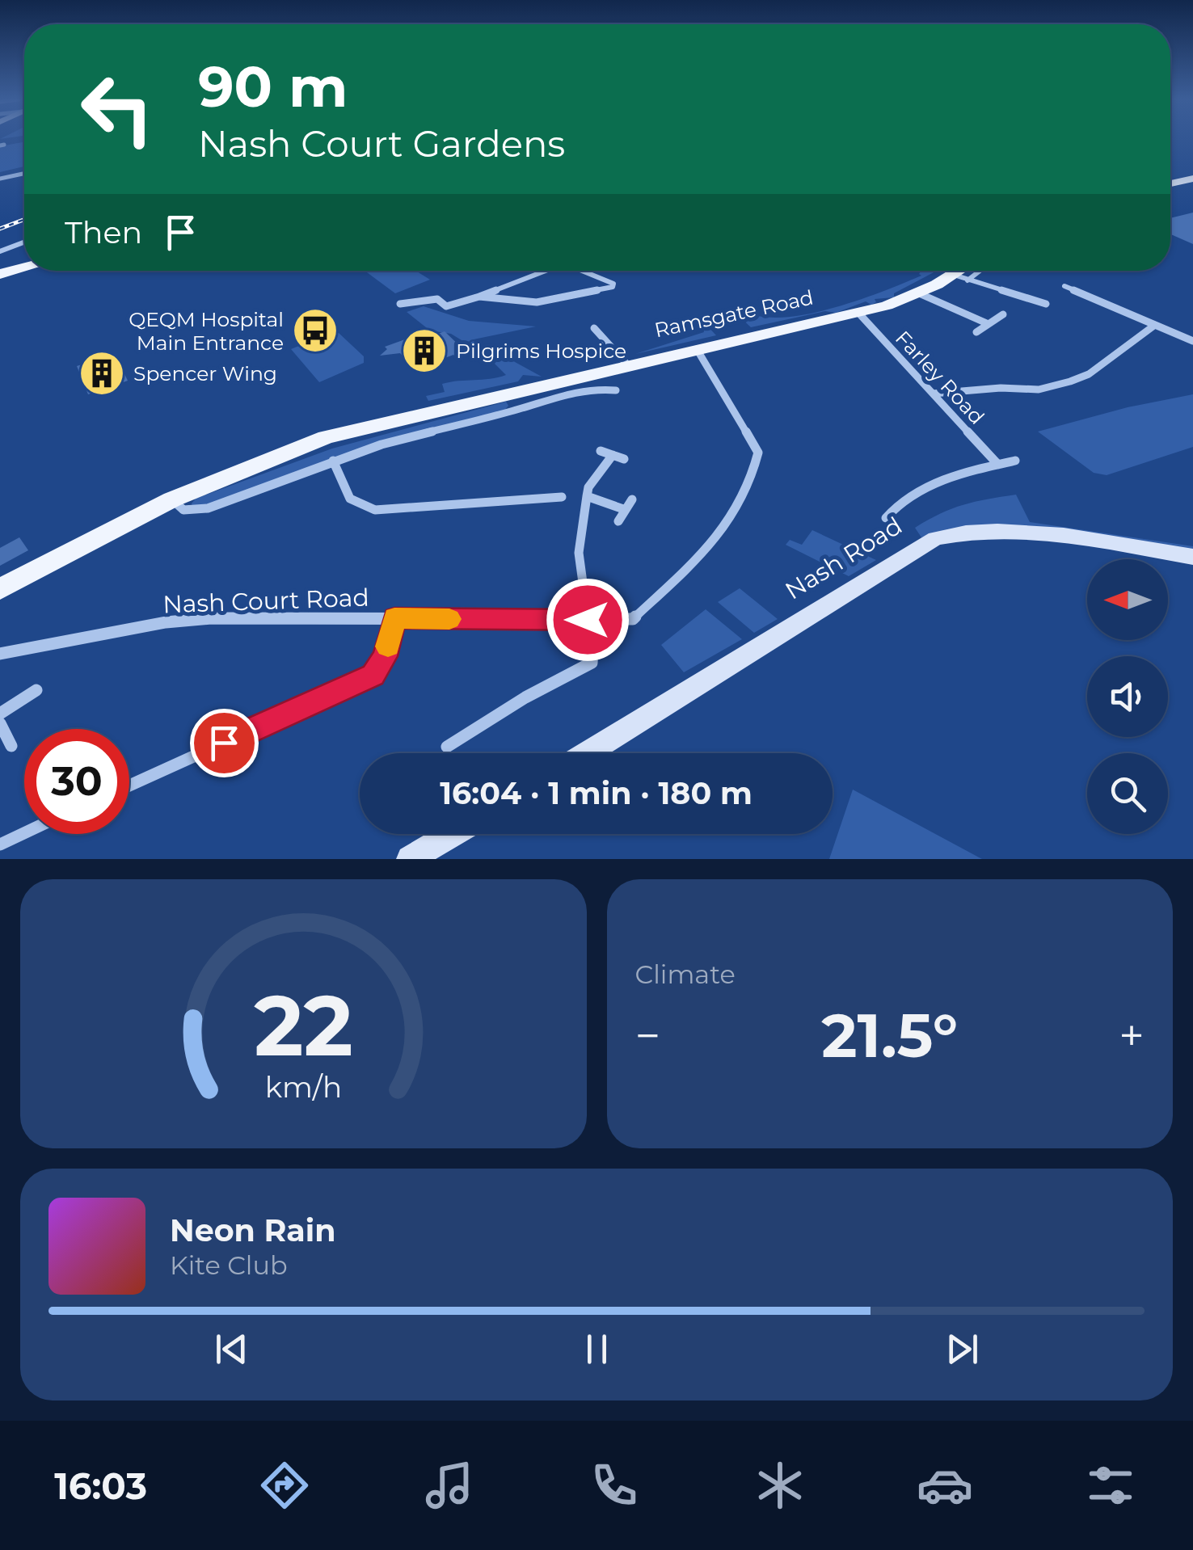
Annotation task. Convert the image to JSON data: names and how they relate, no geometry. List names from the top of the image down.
{
  "streets": {
    "main road": ["Ramsgate Road"],
    "street": ["Farley Road", "Nash Road", "Nash Court Road"]
  },
  "crossings": [
    ["Ramsgate Road", "Farley Road"],
    ["Ramsgate Road", "Nash Court Road"]
  ],
  "places": {
    "bus stop": ["QEQM Hospital Main Entrance"],
    "building": ["Pilgrims Hospice", "Spencer Wing"]
  },
  "north": "left",
  "page": {
    "turn": ["90 m", "Nash Court Gardens"],
    "then": "Then",
    "limit": "30",
    "trip": "16:04 · 1 min · 180 m",
    "tile": "Climate",
    "heat": ["−", "21.5°", "+"],
    "song": ["Neon Rain", "Kite Club"],
    "tabs": "16:03",
    "gauge": ["22", "km/h"]
  }
}
